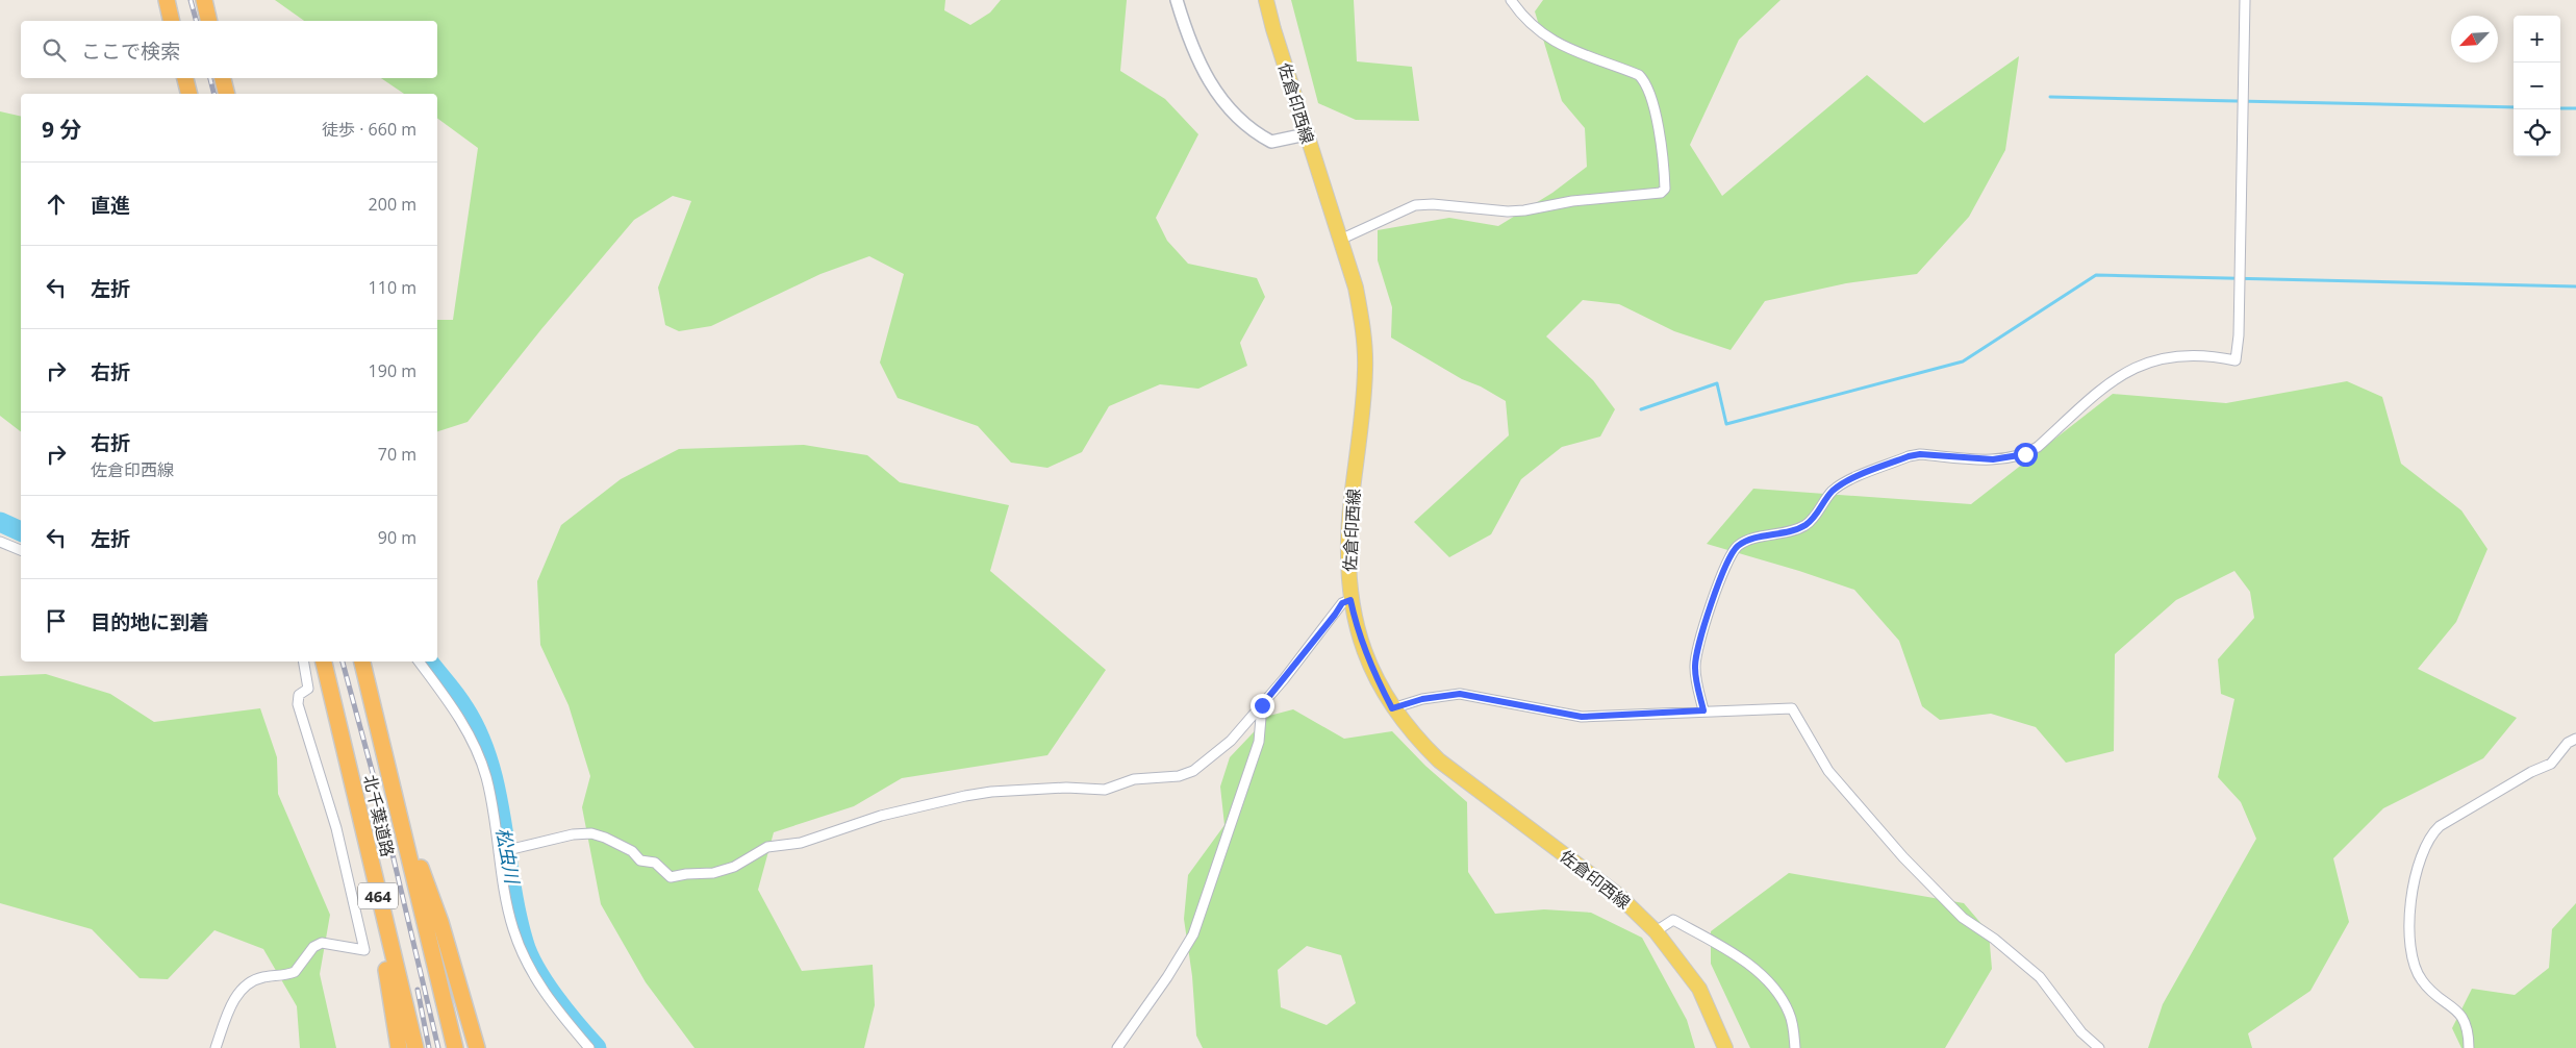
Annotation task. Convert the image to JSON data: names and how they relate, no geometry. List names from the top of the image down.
{
  "streets": {
    "highway": ["北千葉道路", "464"],
    "main road": ["佐倉印西線"]
  },
  "water": ["松虫川"],
  "north": "bottom left",
  "page": {
    "map_buttons": ["+", "−"],
    "search": "ここで検索",
    "heading": ["9 分", "徒歩 · 660 m"],
    "list": [
      ["直進", "200 m"],
      ["左折", "110 m"],
      ["右折", "190 m"],
      ["右折", "佐倉印西線", "70 m"],
      ["左折", "90 m"],
      "目的地に到着"
    ]
  }
}
